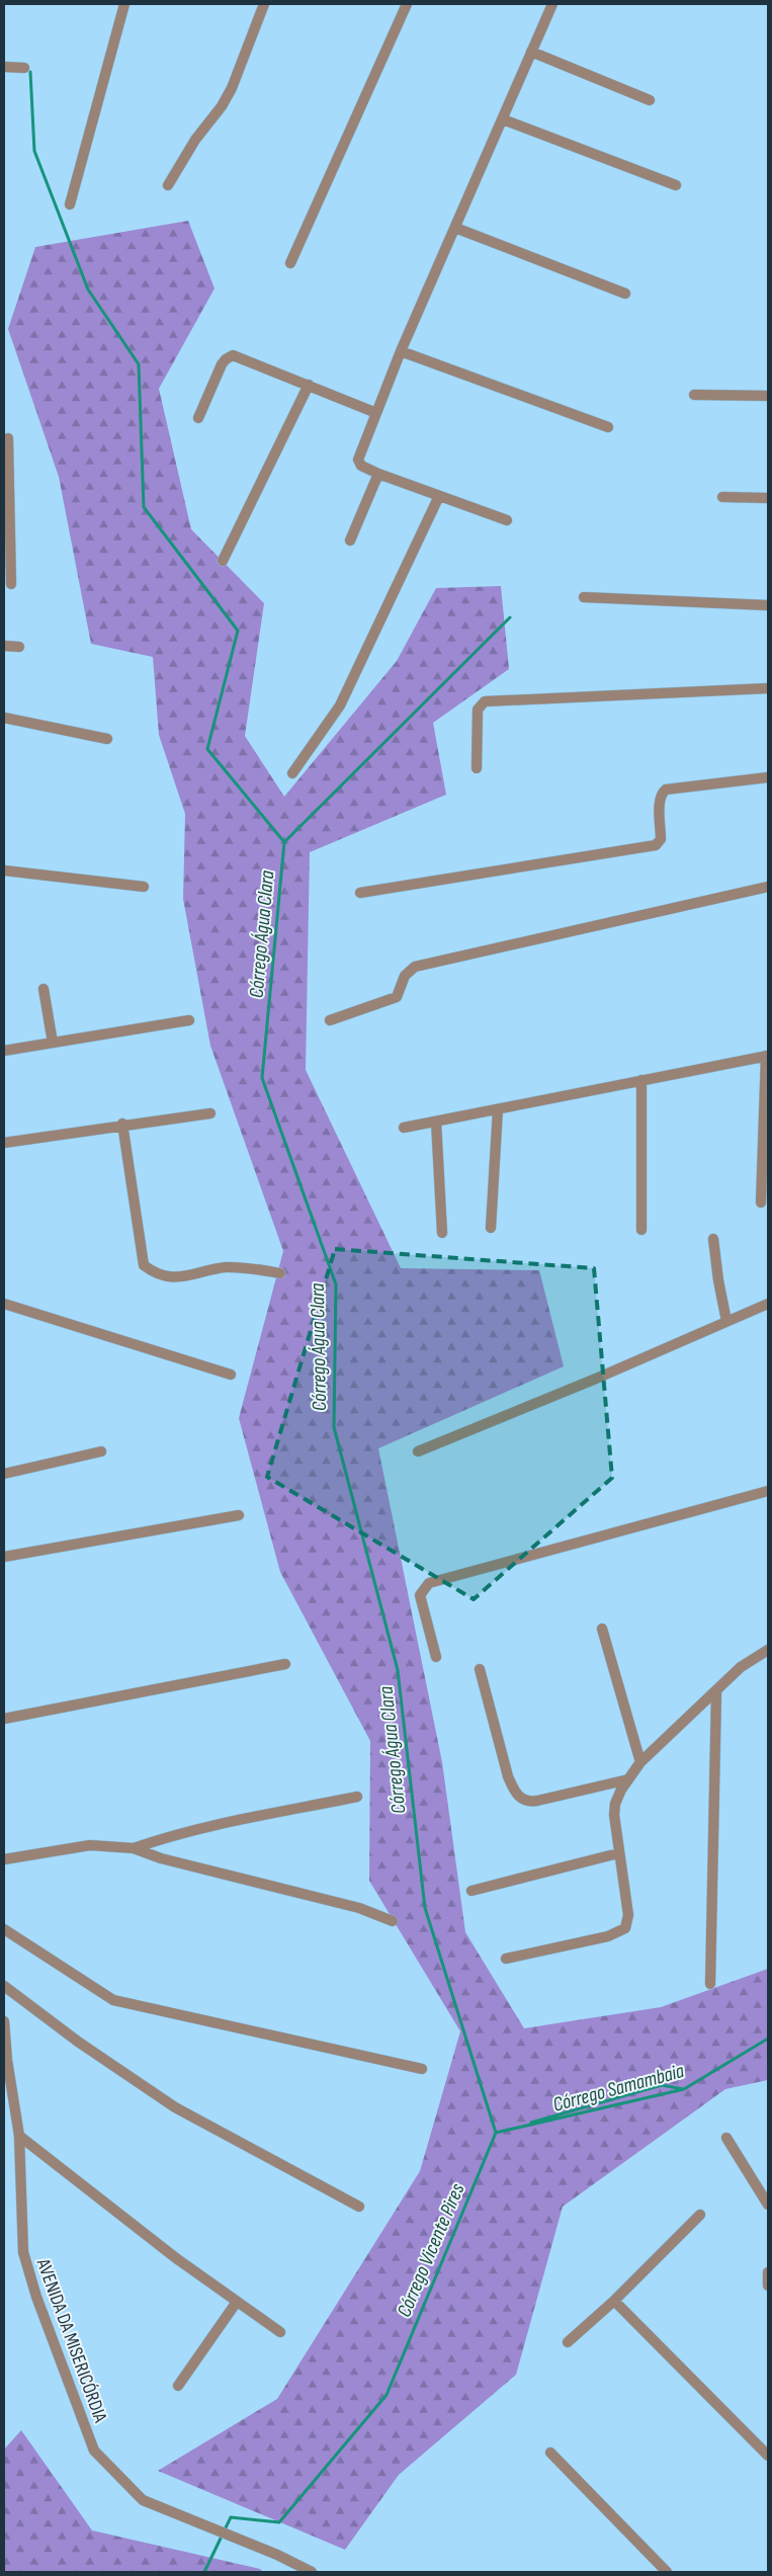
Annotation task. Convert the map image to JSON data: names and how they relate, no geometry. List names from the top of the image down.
{
  "streets": {
    "street": ["AVENIDA DA MISERICÓRDIA"]
  },
  "water": ["Córrego Água Clara", "Córrego Samambaia", "Córrego Vicente Pires"]
}
